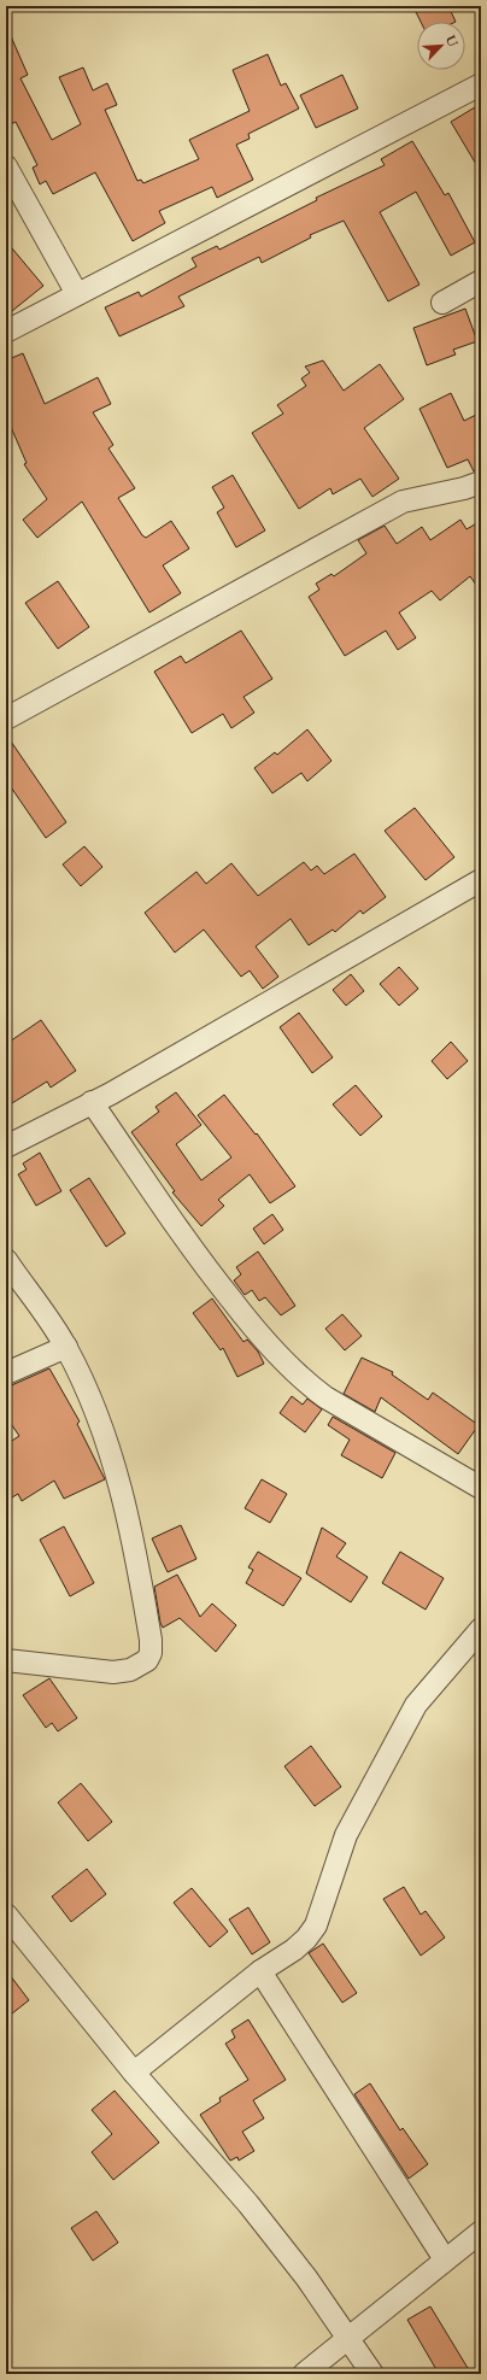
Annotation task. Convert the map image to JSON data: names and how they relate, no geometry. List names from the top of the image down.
{
  "north": "top right"
}
